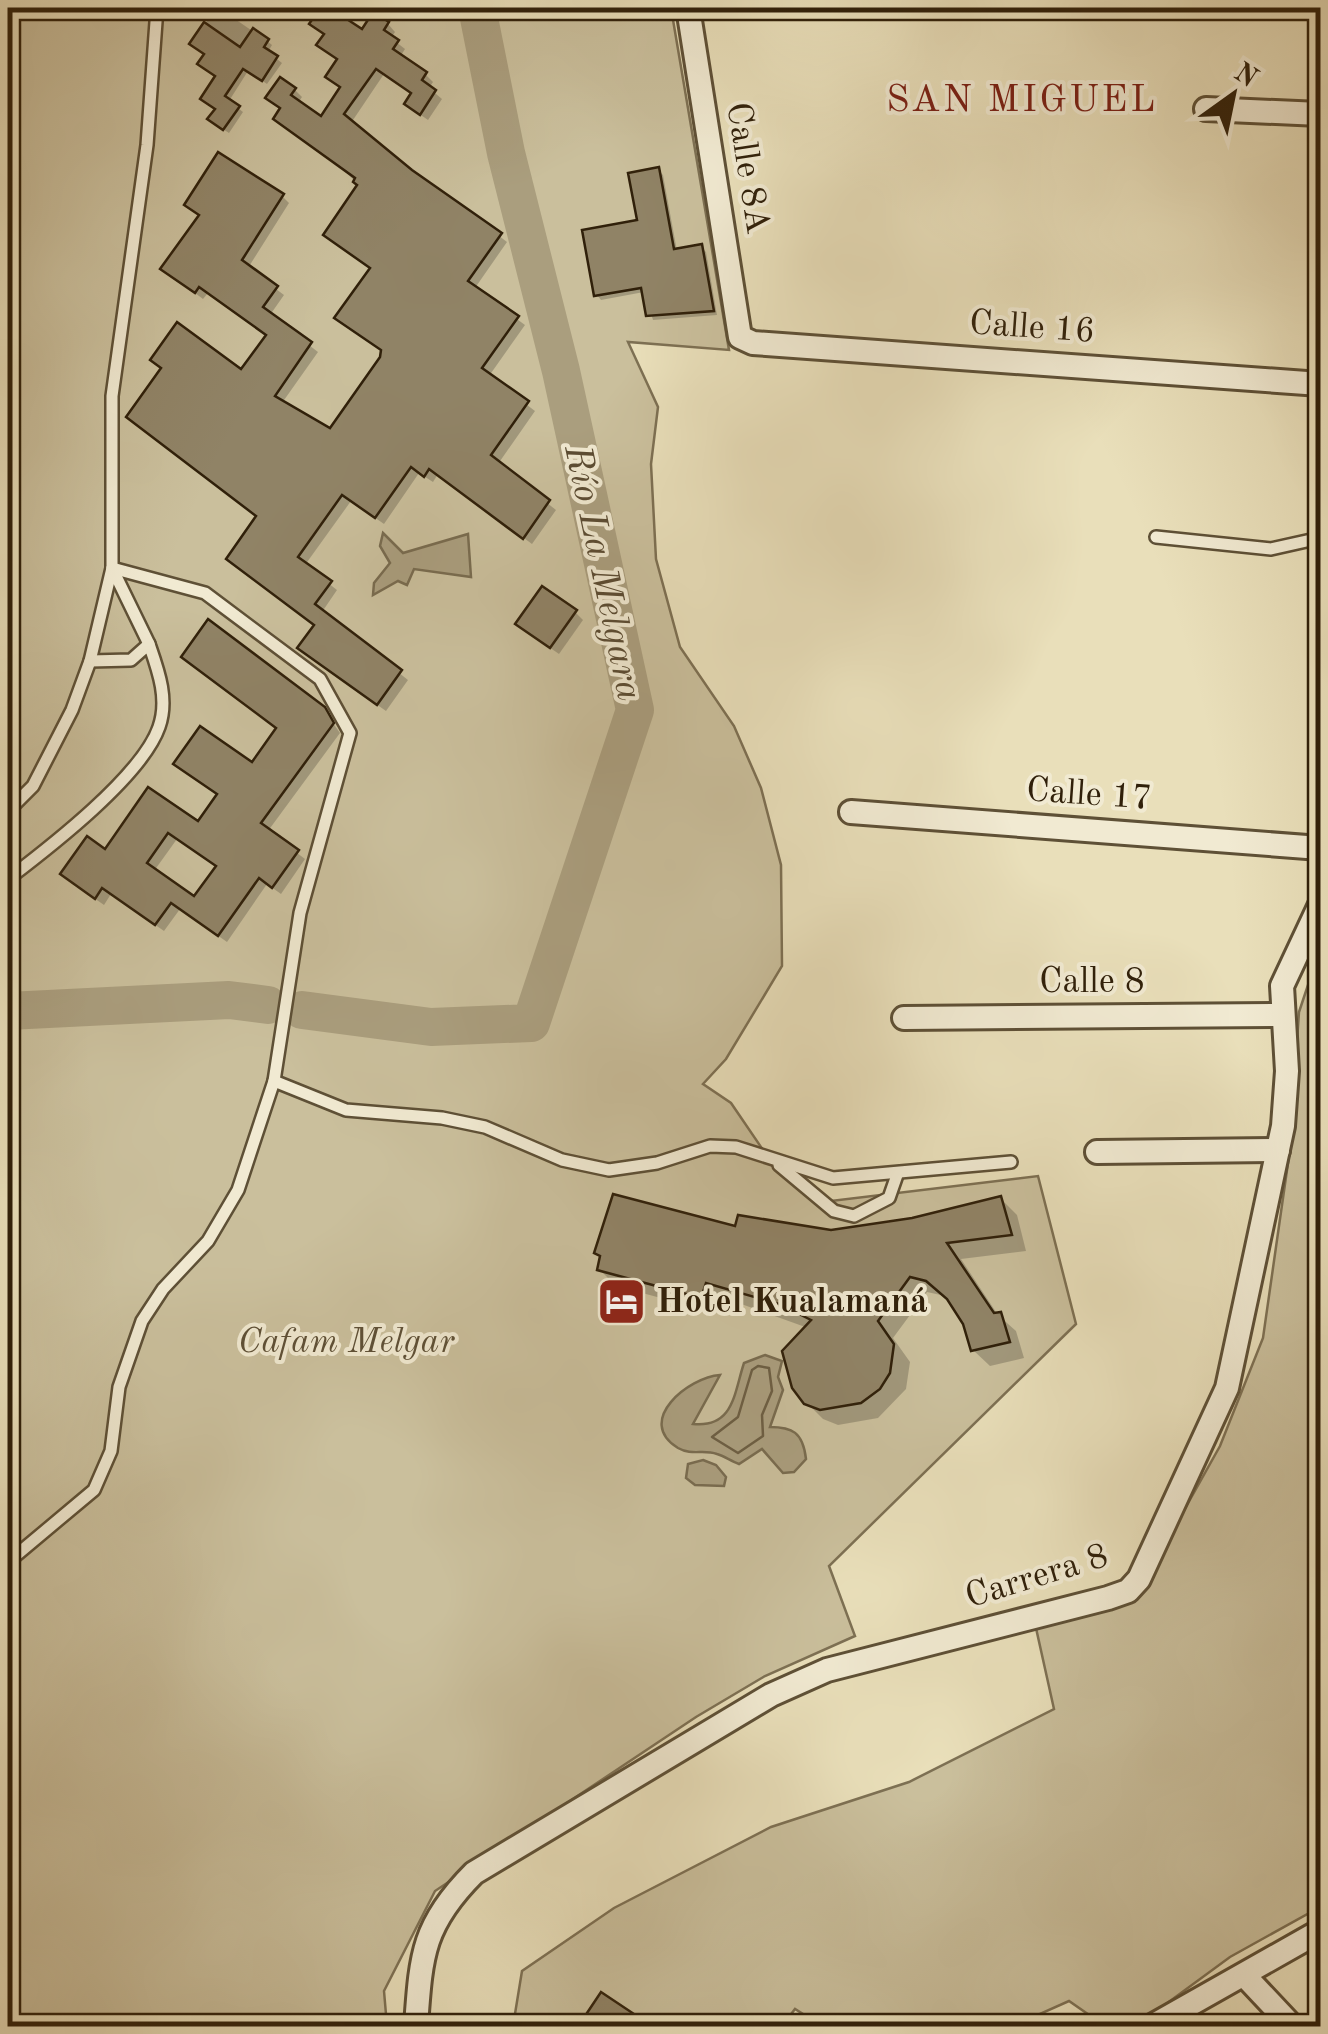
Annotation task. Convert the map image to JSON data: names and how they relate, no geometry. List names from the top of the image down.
{
  "streets": {
    "street": [
      "Calle 8A",
      "Calle 16",
      "Calle 17",
      "Calle 8",
      "Carrera 8"
    ]
  },
  "crossings": [
    ["Calle 8A", "Calle 16"],
    ["Calle 8", "Carrera 8"]
  ],
  "districts": ["SAN MIGUEL"],
  "water": ["Río La Melgara"],
  "parks": ["Cafam Melgar"],
  "places": {
    "hotel": ["Hotel Kualamaná"]
  },
  "north": "top right"
}
